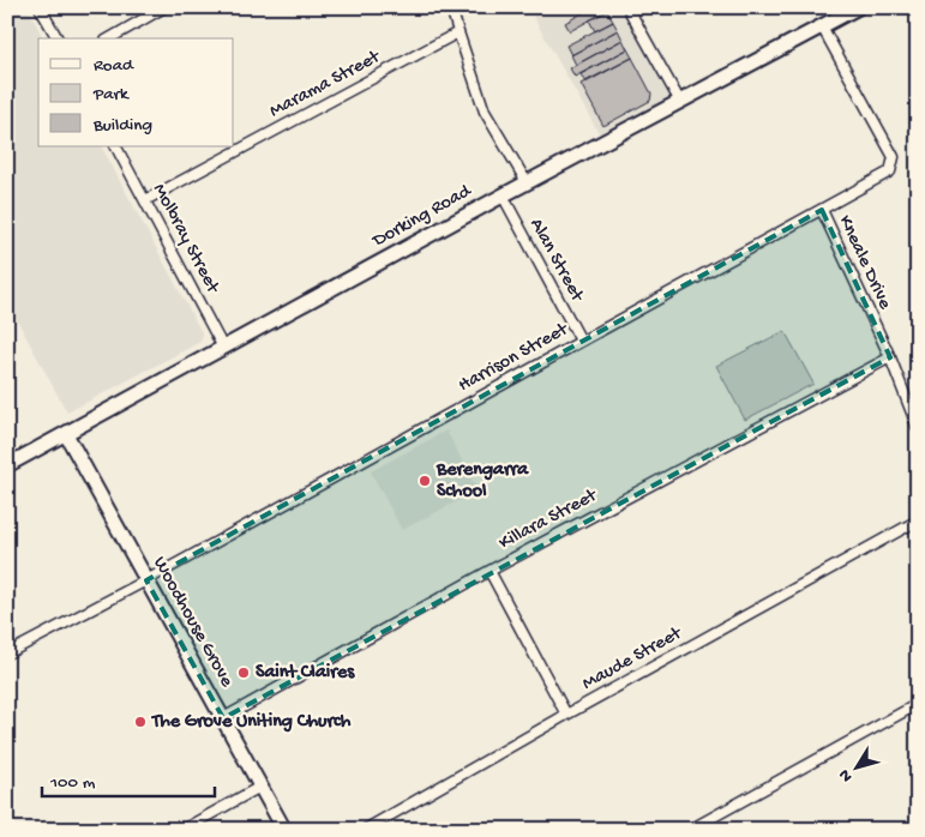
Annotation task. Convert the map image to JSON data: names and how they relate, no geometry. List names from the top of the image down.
{
  "streets": {
    "street": [
      "Marama Street",
      "Dorking Road",
      "Molbray Street",
      "Alan Street",
      "Kneale Drive",
      "Harrison Street",
      "Killara Street",
      "Woodhouse Grove",
      "Maude Street"
    ]
  },
  "crossings": [
    ["Marama Street", "Molbray Street"],
    ["Dorking Road", "Molbray Street"],
    ["Dorking Road", "Alan Street"],
    ["Dorking Road", "Harrison Street"],
    ["Dorking Road", "Woodhouse Grove"],
    ["Alan Street", "Harrison Street"],
    ["Kneale Drive", "Harrison Street"],
    ["Kneale Drive", "Killara Street"],
    ["Harrison Street", "Woodhouse Grove"],
    ["Killara Street", "Woodhouse Grove"]
  ],
  "places": ["Berengarra School", "Saint Claires", "The Grove Uniting Church"],
  "legend": ["Road", "Park", "Building"],
  "scale_bar": "100 m",
  "north": "bottom left"
}
